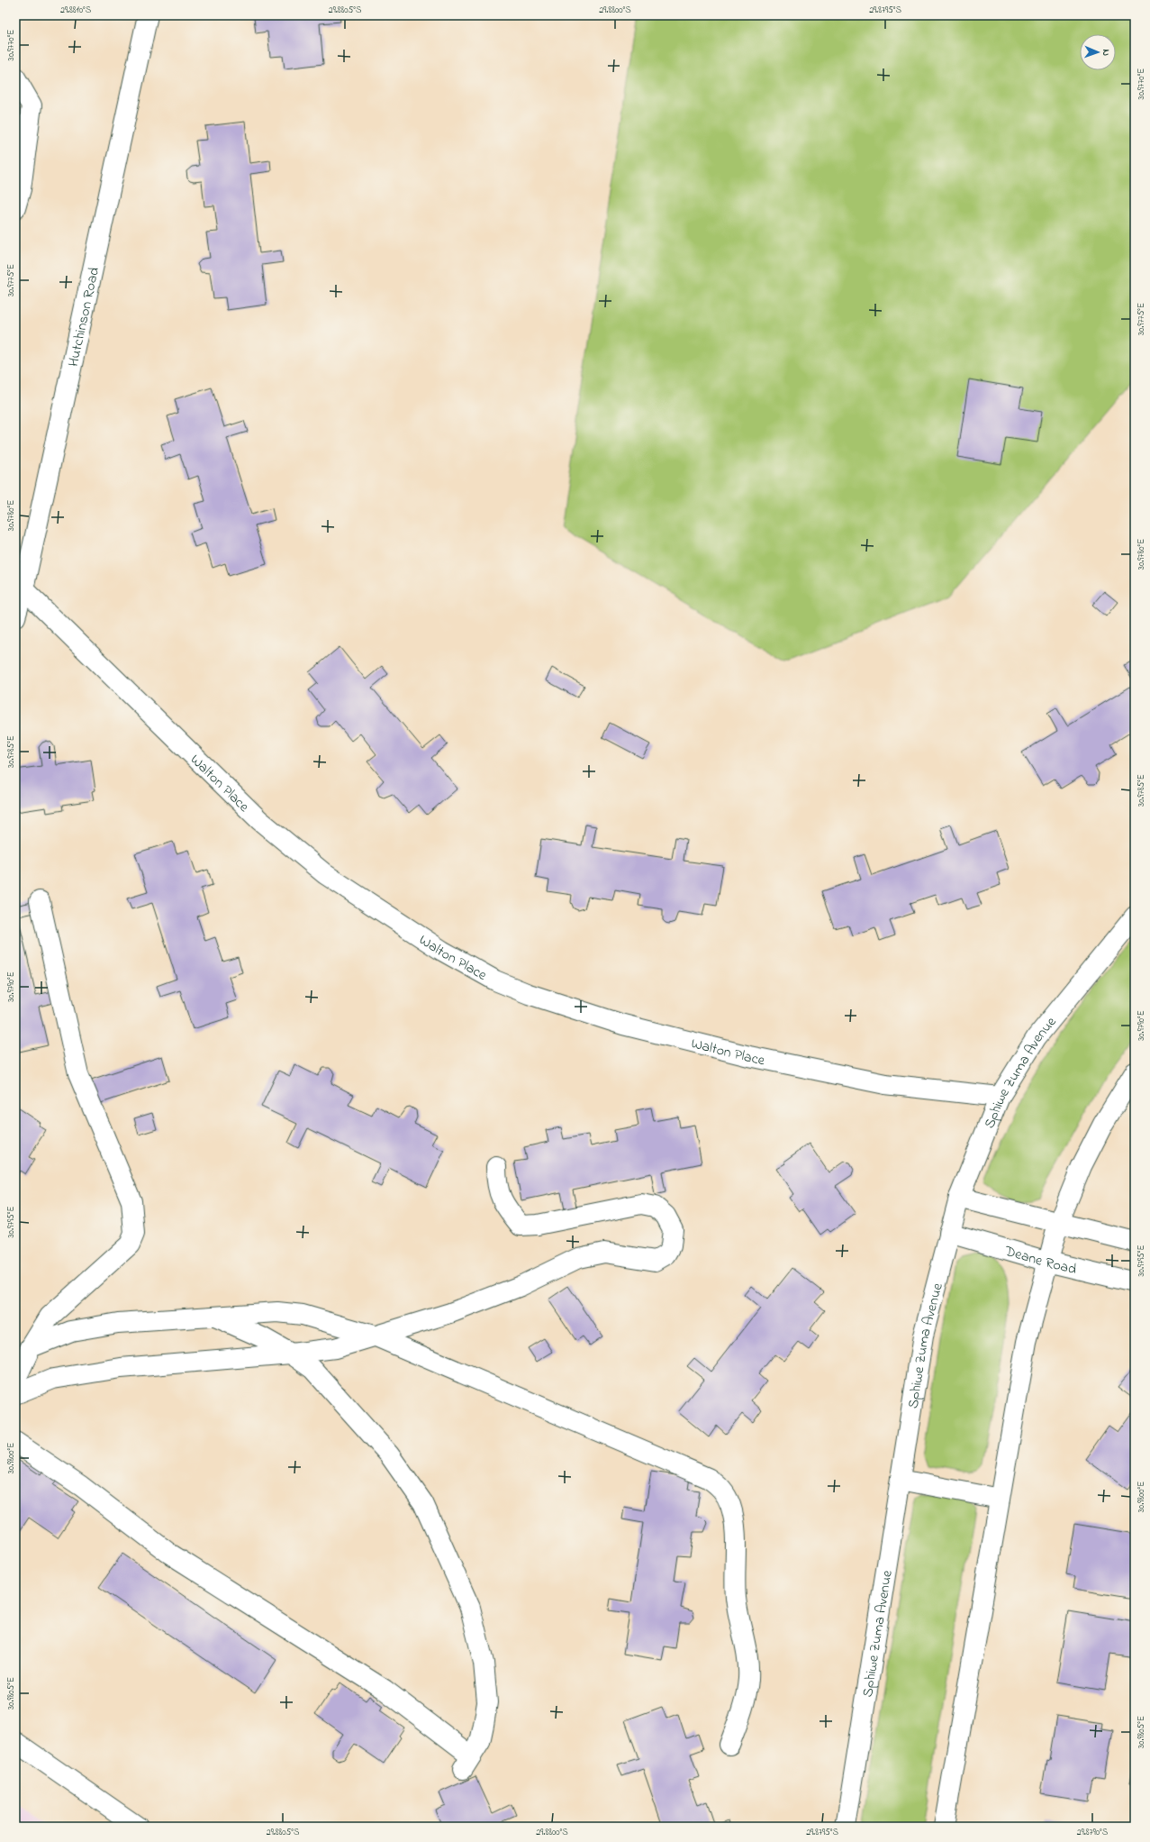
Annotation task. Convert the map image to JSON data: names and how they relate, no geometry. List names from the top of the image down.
{
  "streets": {
    "street": [
      "Hutchinson Road",
      "Walton Place",
      "Sphiwe Zuma Avenue",
      "Deane Road"
    ]
  },
  "crossings": [
    ["Hutchinson Road", "Walton Place"],
    ["Walton Place", "Sphiwe Zuma Avenue"],
    ["Sphiwe Zuma Avenue", "Deane Road"]
  ],
  "north": "right",
  "coordinates": [
    "29.8810°S",
    "29.8805°S",
    "29.8800°S",
    "29.8795°S",
    "30.9770°E",
    "30.9775°E",
    "30.9780°E",
    "30.9785°E",
    "30.9790°E",
    "30.9795°E",
    "30.9800°E",
    "30.9805°E",
    "29.8790°S"
  ]
}
